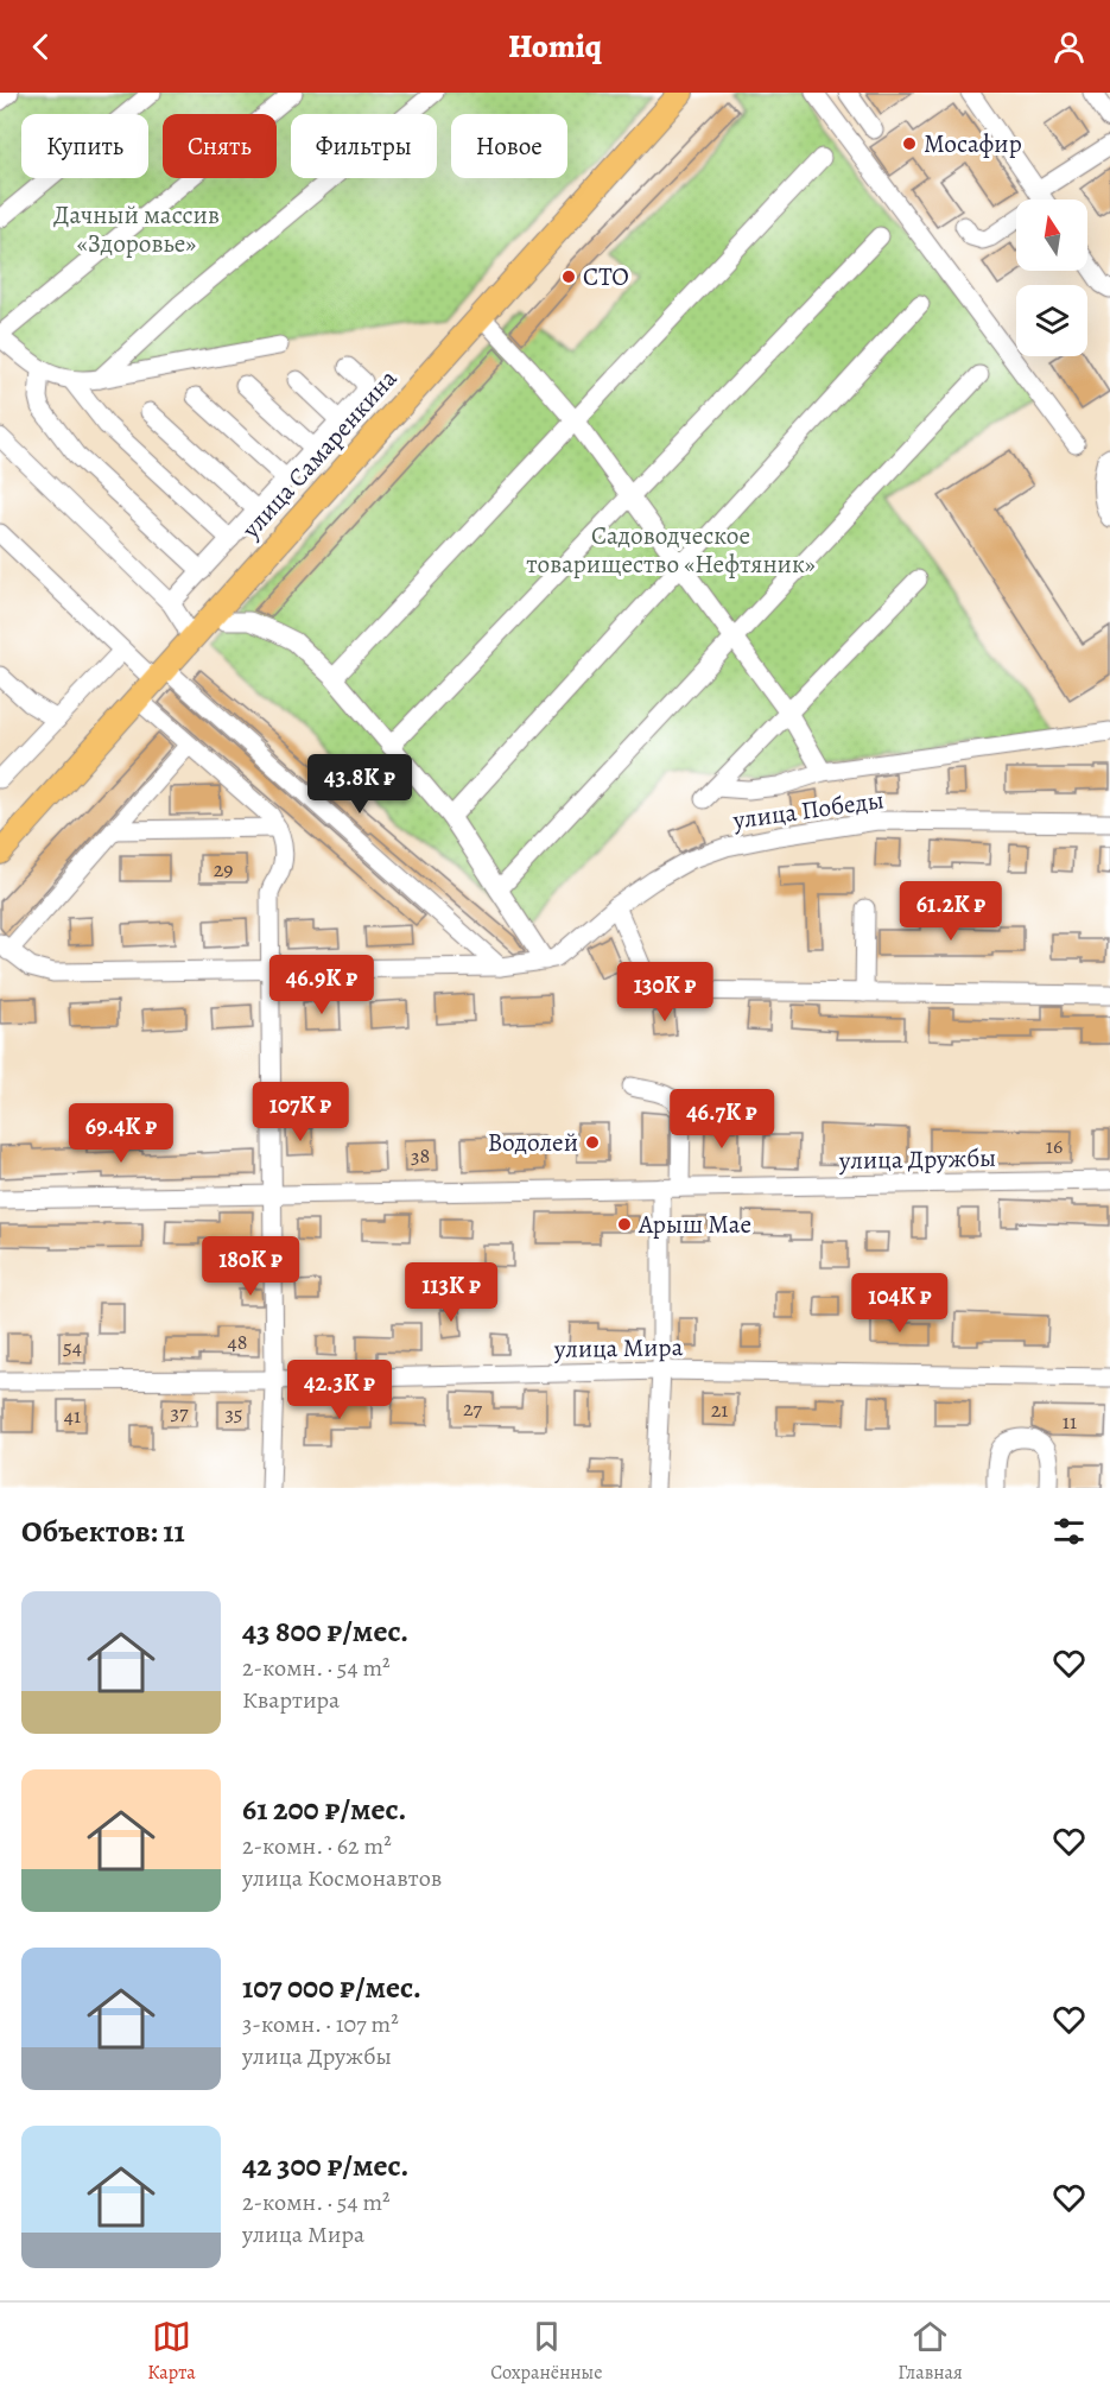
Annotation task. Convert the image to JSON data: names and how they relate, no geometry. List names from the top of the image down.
{
  "streets": {
    "main road": ["улица Самаренкина"],
    "street": ["улица Победы", "улица Дружбы", "улица Мира"]
  },
  "parks": ["Дачный массив «Здоровье»", "Садоводческое товарищество «Нефтяник»"],
  "places": [
    "Мосафир",
    "СТО",
    "Водолей",
    "Арыш Мае"
  ],
  "house_numbers": [
    "29",
    "16",
    "38",
    "48",
    "54",
    "27",
    "21",
    "37",
    "35",
    "41",
    "11"
  ],
  "north": "top",
  "page": {
    "header": "Homiq",
    "chip": [
      "Купить",
      "Снять",
      "Фильтры",
      "Новое"
    ],
    "price": [
      "43.8K ₽",
      "61.2K ₽",
      "46.9K ₽",
      "130K ₽",
      "107K ₽",
      "46.7K ₽",
      "69.4K ₽",
      "180K ₽",
      "113K ₽",
      "104K ₽",
      "42.3K ₽"
    ],
    "heading": "Объектов: 11",
    "list": [
      {
        "name": "43 800 ₽/мес.",
        "note": "2-комн. · 54 m² · Квартира"
      },
      {
        "name": "61 200 ₽/мес.",
        "note": "2-комн. · 62 m² · улица Космонавтов"
      },
      {
        "name": "107 000 ₽/мес.",
        "note": "3-комн. · 107 m² · улица Дружбы"
      },
      {
        "name": "42 300 ₽/мес.",
        "note": "2-комн. · 54 m² · улица Мира"
      }
    ],
    "tabs": ["Карта", "Сохранённые", "Главная"]
  }
}
